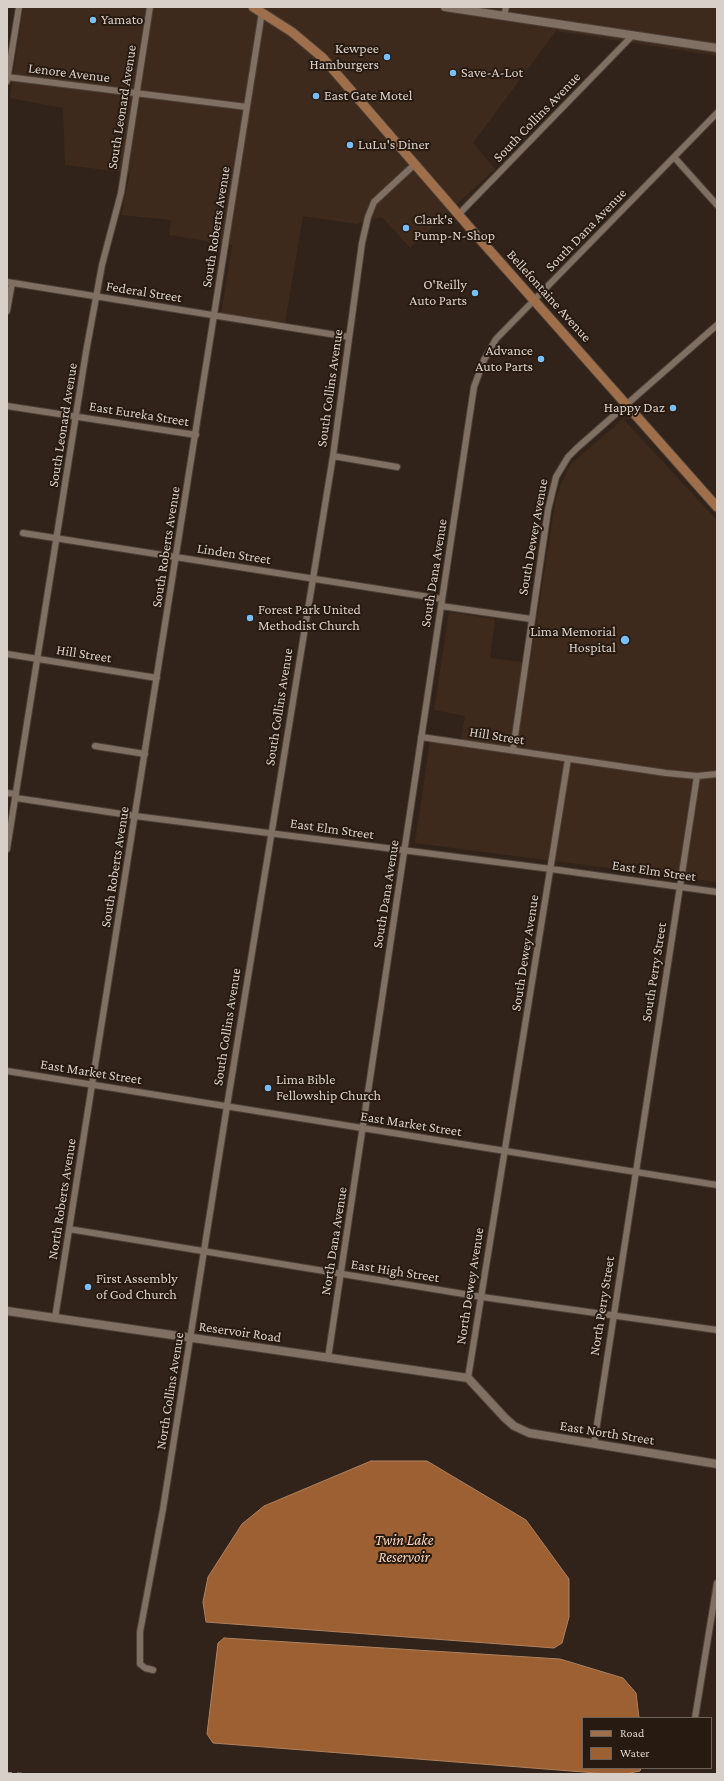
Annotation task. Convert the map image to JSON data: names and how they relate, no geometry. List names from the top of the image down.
{
  "streets": {
    "main road": ["Bellefontaine Avenue"],
    "street": [
      "Lenore Avenue",
      "South Leonard Avenue",
      "South Collins Avenue",
      "South Roberts Avenue",
      "South Dana Avenue",
      "Federal Street",
      "East Eureka Street",
      "South Dewey Avenue",
      "Linden Street",
      "Hill Street",
      "East Elm Street",
      "South Perry Street",
      "East Market Street",
      "North Roberts Avenue",
      "North Dana Avenue",
      "East High Street",
      "North Dewey Avenue",
      "North Perry Street",
      "Reservoir Road",
      "North Collins Avenue",
      "East North Street"
    ]
  },
  "crossings": [
    ["Lenore Avenue", "South Leonard Avenue"],
    ["Lenore Avenue", "South Roberts Avenue"],
    ["South Leonard Avenue", "Federal Street"],
    ["South Leonard Avenue", "East Eureka Street"],
    ["South Leonard Avenue", "Linden Street"],
    ["South Leonard Avenue", "Hill Street"],
    ["South Leonard Avenue", "East Elm Street"],
    ["South Collins Avenue", "Federal Street"],
    ["South Collins Avenue", "Bellefontaine Avenue"],
    ["South Collins Avenue", "Linden Street"],
    ["South Collins Avenue", "East Elm Street"],
    ["South Collins Avenue", "East Market Street"],
    ["South Collins Avenue", "North Collins Avenue"],
    ["South Roberts Avenue", "Federal Street"],
    ["South Roberts Avenue", "Bellefontaine Avenue"],
    ["South Roberts Avenue", "East Eureka Street"],
    ["South Roberts Avenue", "Linden Street"],
    ["South Roberts Avenue", "Hill Street"],
    ["South Roberts Avenue", "East Elm Street"],
    ["South Roberts Avenue", "East Market Street"],
    ["South Roberts Avenue", "North Roberts Avenue"],
    ["South Dana Avenue", "Bellefontaine Avenue"],
    ["South Dana Avenue", "Linden Street"],
    ["South Dana Avenue", "Hill Street"],
    ["South Dana Avenue", "East Elm Street"],
    ["South Dana Avenue", "East Market Street"],
    ["South Dana Avenue", "North Dana Avenue"],
    ["Bellefontaine Avenue", "South Dewey Avenue"],
    ["South Dewey Avenue", "Hill Street"],
    ["South Dewey Avenue", "East Elm Street"],
    ["South Dewey Avenue", "East Market Street"],
    ["South Dewey Avenue", "North Dewey Avenue"],
    ["Hill Street", "South Perry Street"],
    ["East Elm Street", "South Perry Street"],
    ["South Perry Street", "East Market Street"],
    ["South Perry Street", "North Perry Street"],
    ["East Market Street", "North Roberts Avenue"],
    ["East Market Street", "North Dana Avenue"],
    ["East Market Street", "North Dewey Avenue"],
    ["East Market Street", "North Perry Street"],
    ["East Market Street", "North Collins Avenue"],
    ["North Roberts Avenue", "East High Street"],
    ["North Roberts Avenue", "Reservoir Road"],
    ["North Dana Avenue", "East High Street"],
    ["North Dana Avenue", "Reservoir Road"],
    ["East High Street", "North Dewey Avenue"],
    ["East High Street", "North Perry Street"],
    ["East High Street", "North Collins Avenue"],
    ["North Dewey Avenue", "Reservoir Road"],
    ["North Dewey Avenue", "East North Street"],
    ["North Perry Street", "East North Street"],
    ["Reservoir Road", "North Collins Avenue"],
    ["Reservoir Road", "East North Street"]
  ],
  "water": ["Twin Lake Reservoir"],
  "places": [
    "Yamato",
    "Kewpee Hamburgers",
    "Save-A-Lot",
    "East Gate Motel",
    "LuLu's Diner",
    "Clark's Pump-N-Shop",
    "O'Reilly Auto Parts",
    "Advance Auto Parts",
    "Happy Daz",
    "Forest Park United Methodist Church",
    "Lima Memorial Hospital",
    "Lima Bible Fellowship Church",
    "First Assembly of God Church"
  ],
  "legend": ["Road", "Water"]
}
